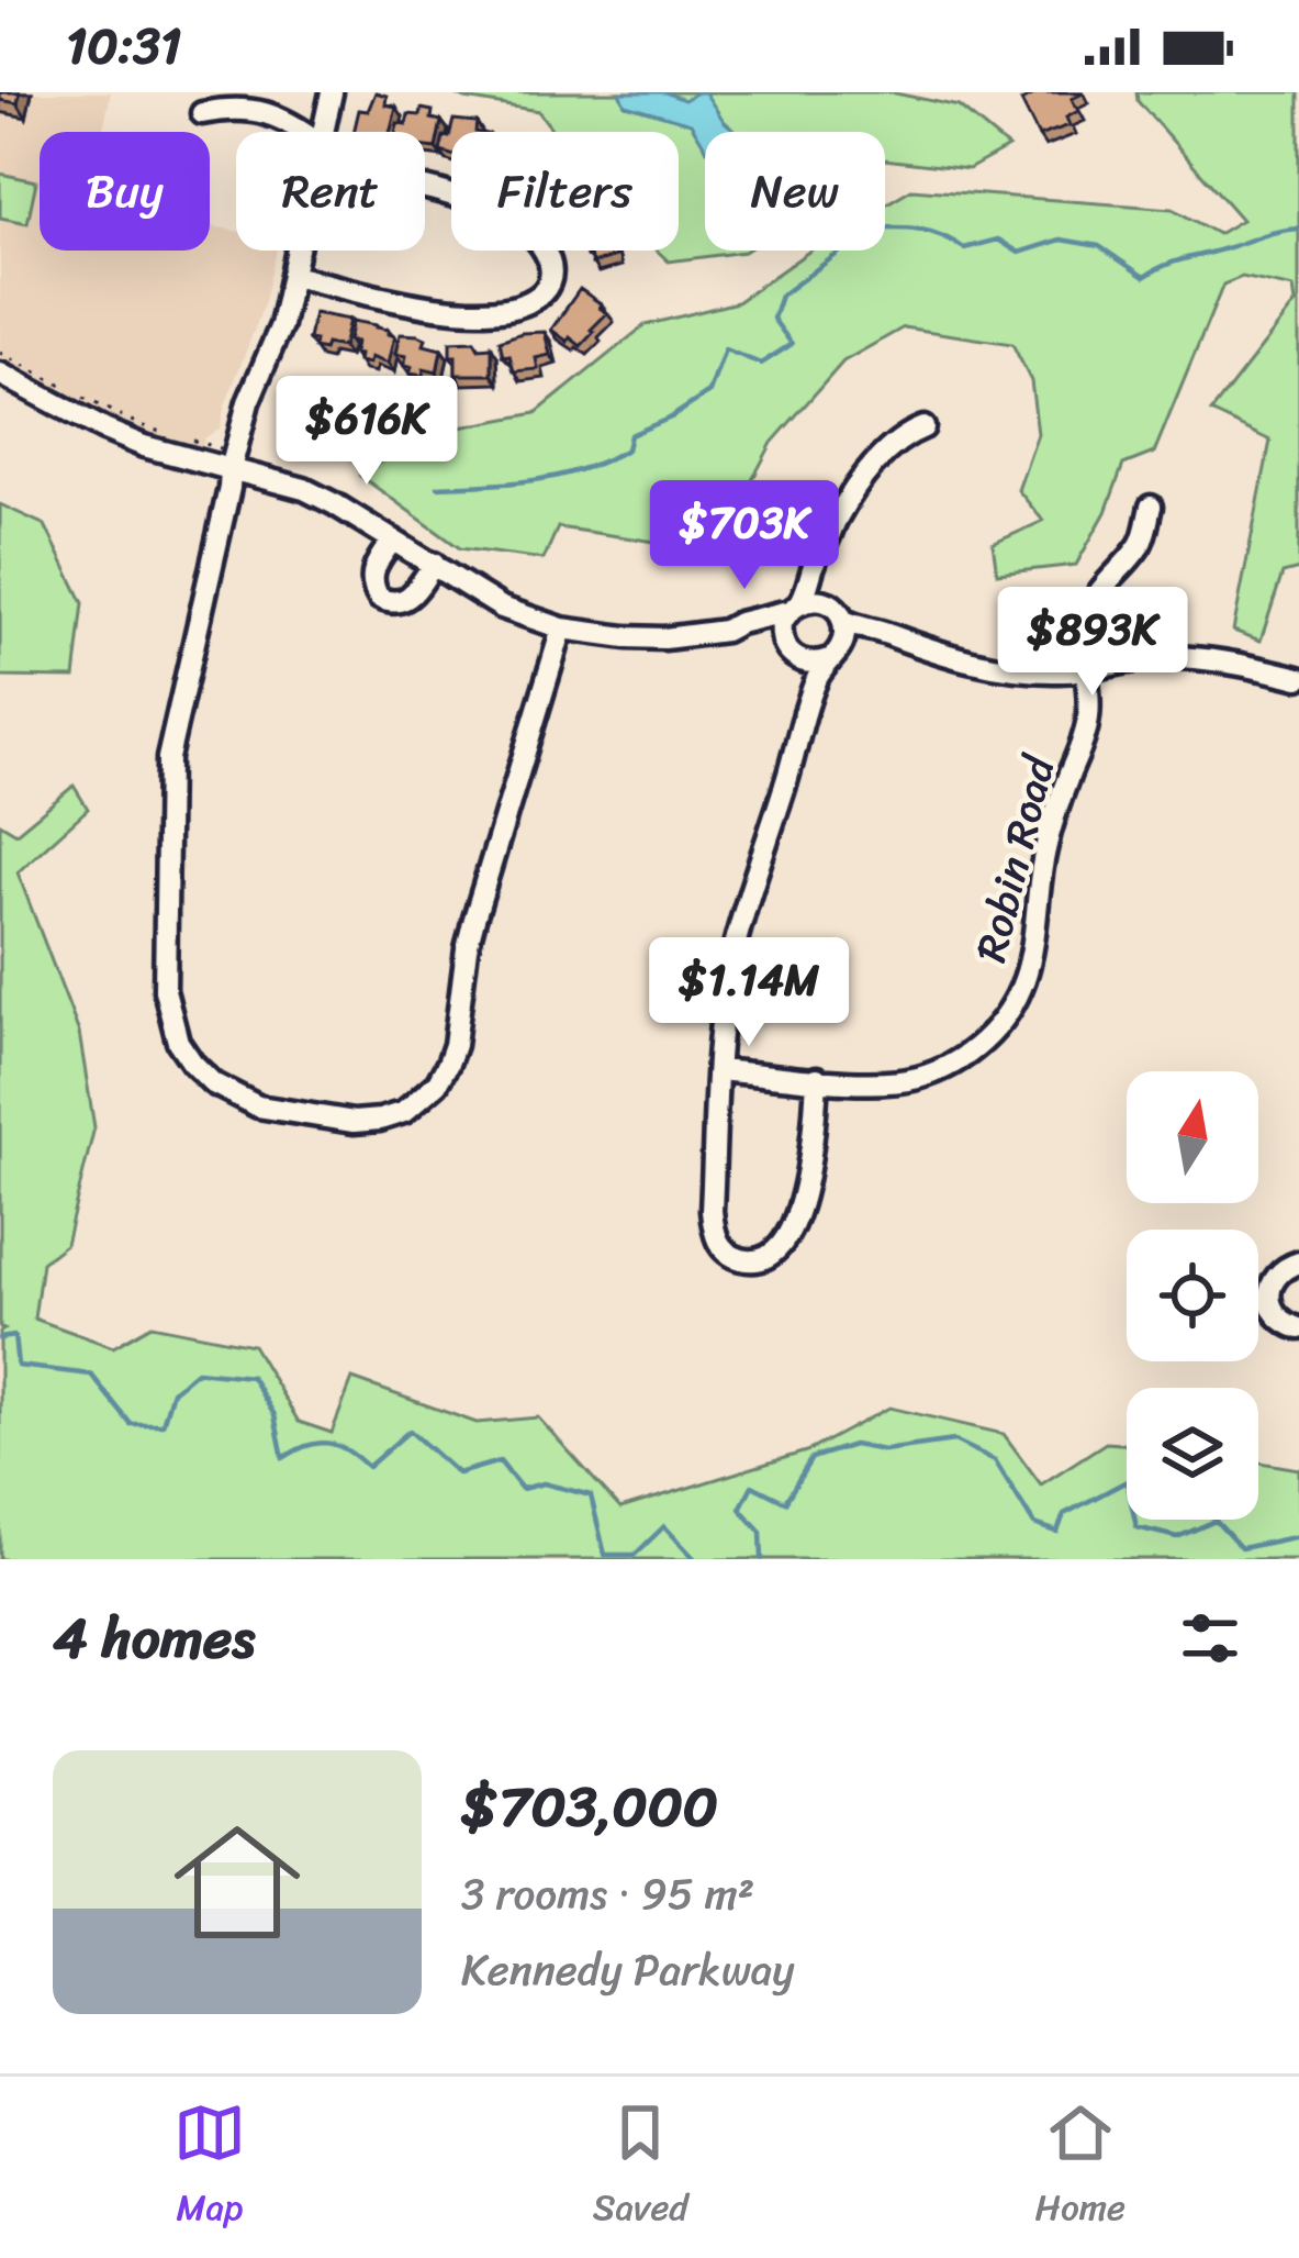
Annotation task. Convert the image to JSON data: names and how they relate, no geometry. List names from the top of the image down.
{
  "streets": {
    "street": ["Robin Road"]
  },
  "north": "top",
  "page": {
    "status": "10:31",
    "chip": [
      "Buy",
      "Rent",
      "Filters",
      "New"
    ],
    "price": [
      "$616K",
      "$703K",
      "$893K",
      "$1.14M"
    ],
    "heading": "4 homes",
    "list": [
      {
        "name": "$703,000",
        "note": "3 rooms · 95 m² · Kennedy Parkway"
      }
    ],
    "tabs": ["Map", "Saved", "Home"]
  }
}
